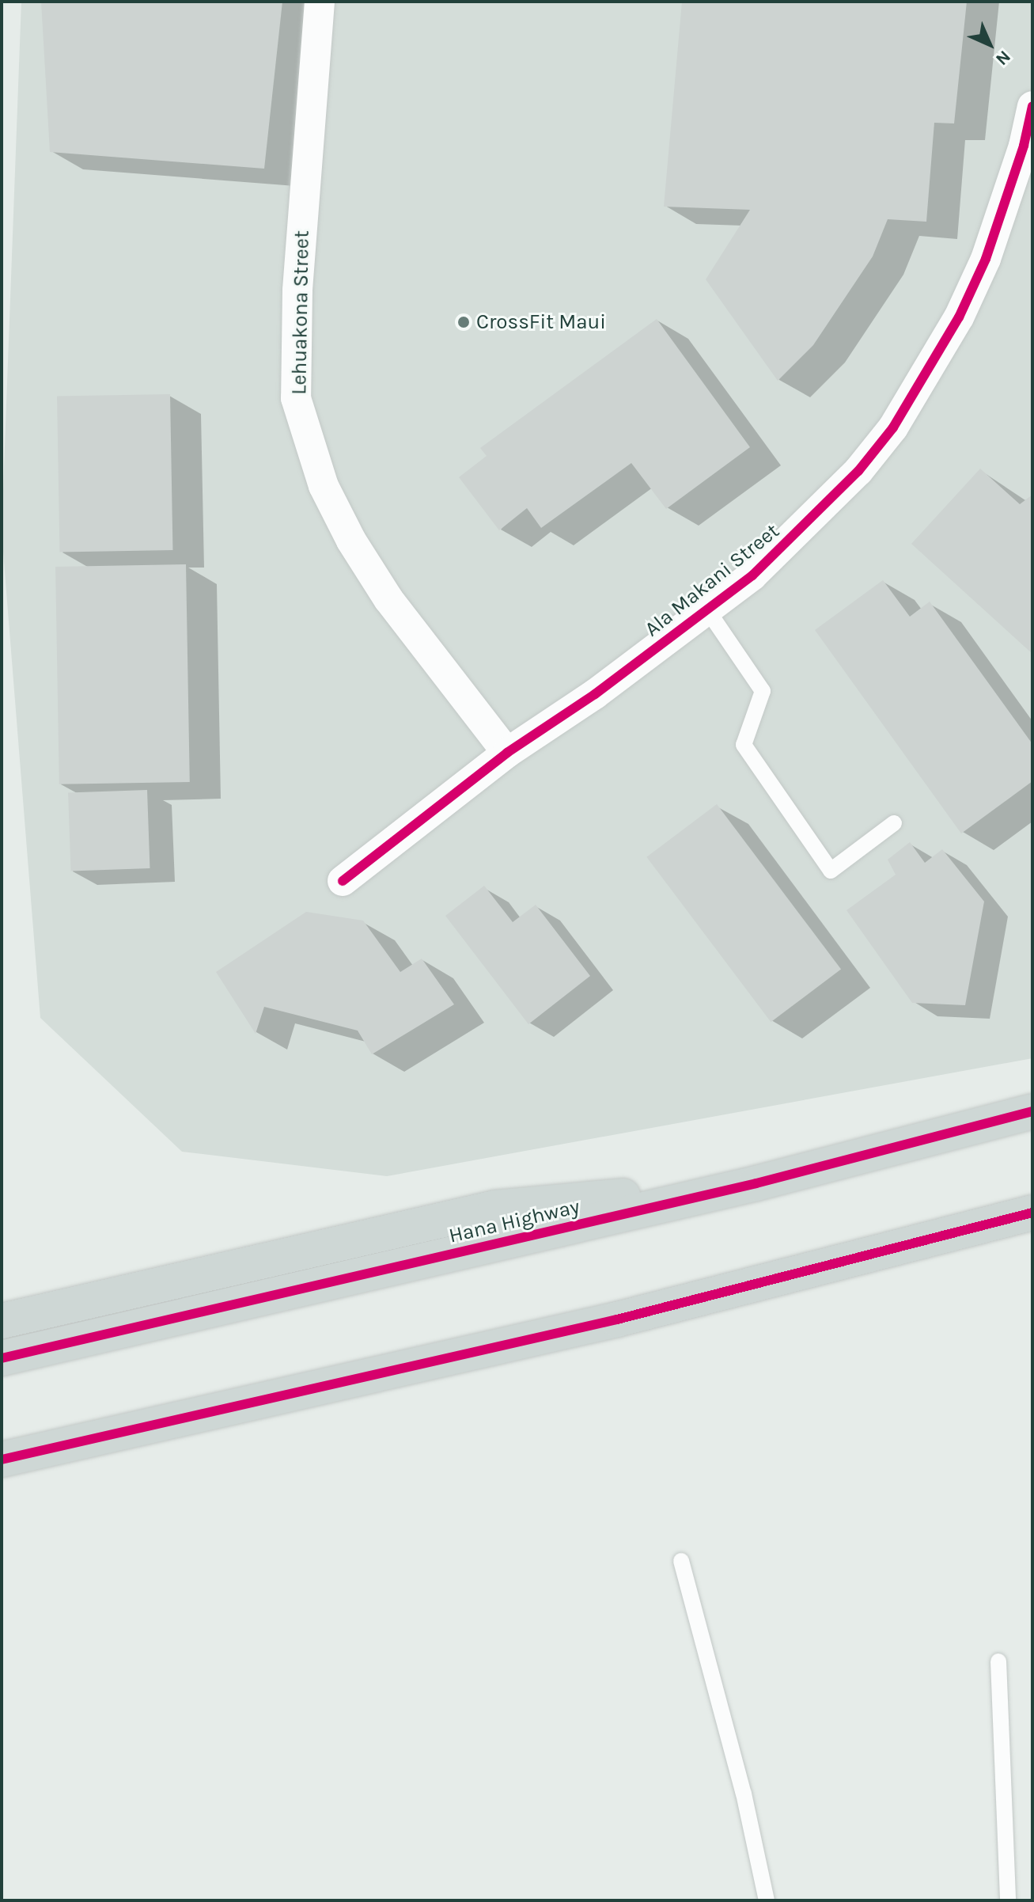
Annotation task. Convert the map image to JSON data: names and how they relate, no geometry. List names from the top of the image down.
{
  "streets": {
    "main road": ["Hana Highway"],
    "street": ["Lehuakona Street", "Ala Makani Street"]
  },
  "crossings": [
    ["Lehuakona Street", "Ala Makani Street"]
  ],
  "places": ["CrossFit Maui"],
  "north": "bottom right"
}
